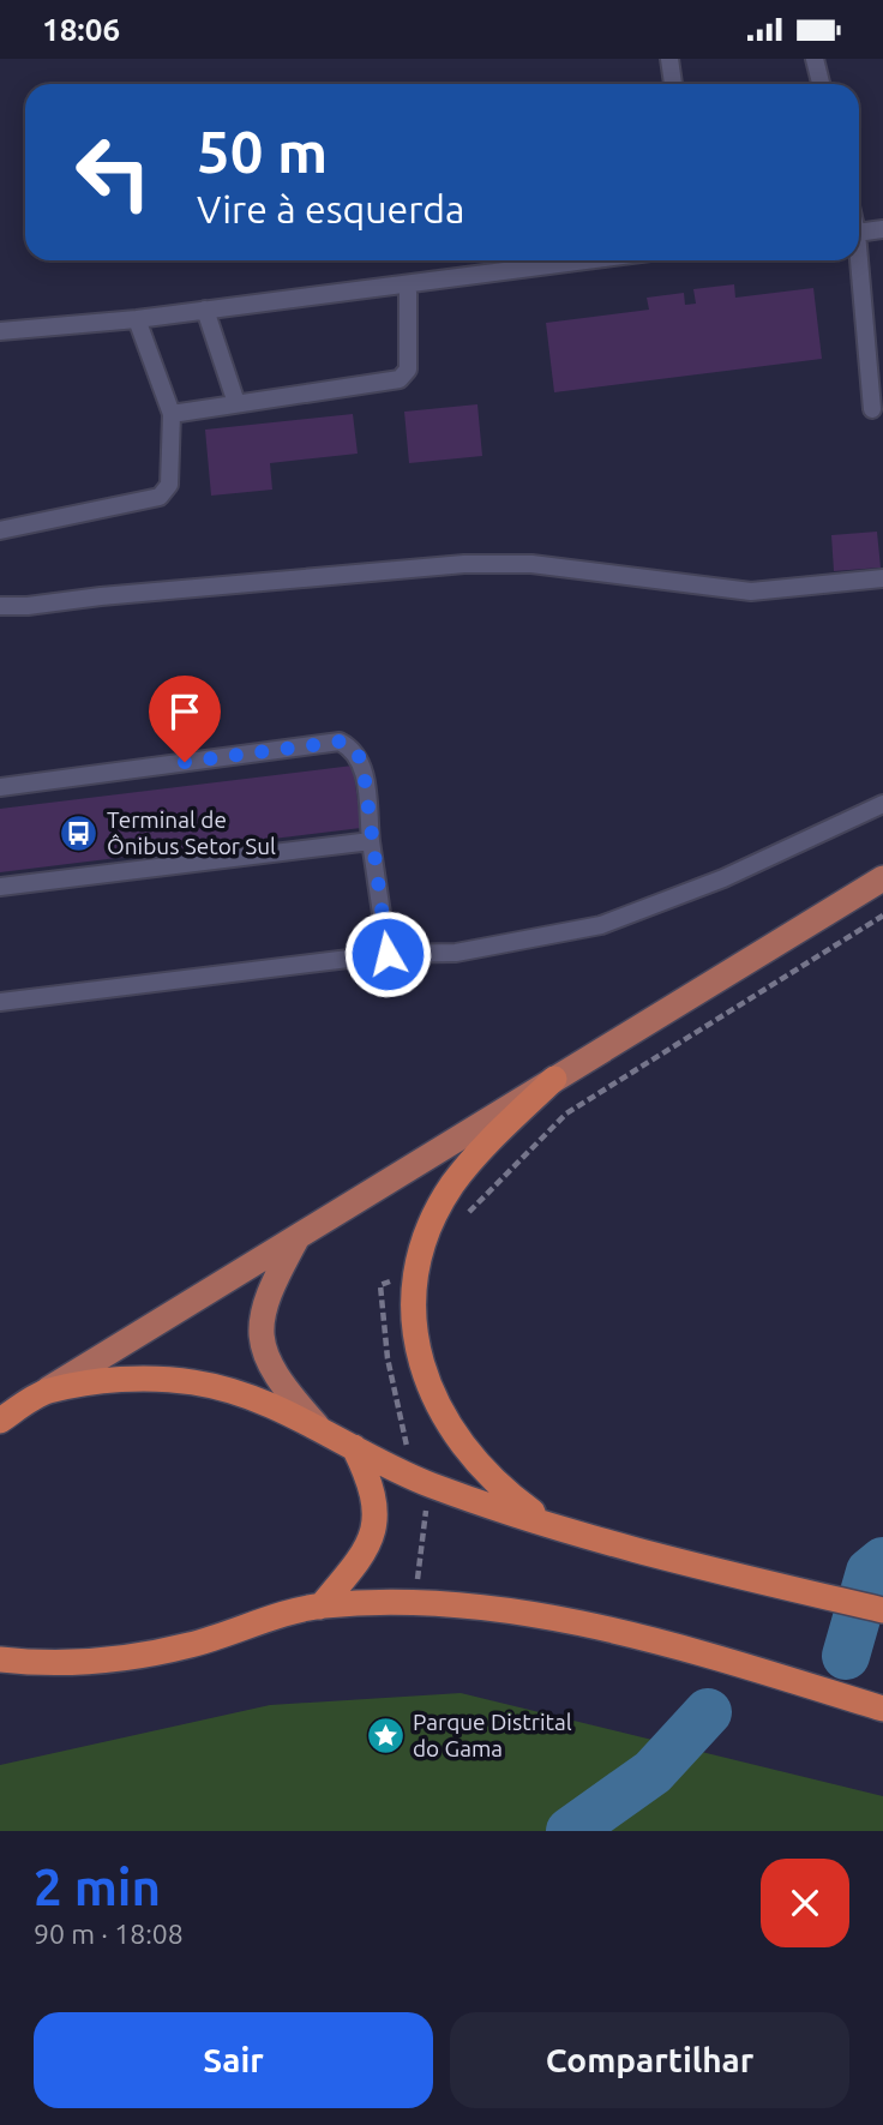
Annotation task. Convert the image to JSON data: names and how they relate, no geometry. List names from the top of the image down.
{
  "places": {
    "bus stop": ["Terminal de Ônibus Setor Sul"],
    "place": ["Parque Distrital do Gama"]
  },
  "page": {
    "status": "18:06",
    "turn": ["50 m", "Vire à esquerda"],
    "heading": ["2 min", "90 m · 18:08"],
    "buttons": ["Sair", "Compartilhar"]
  }
}
